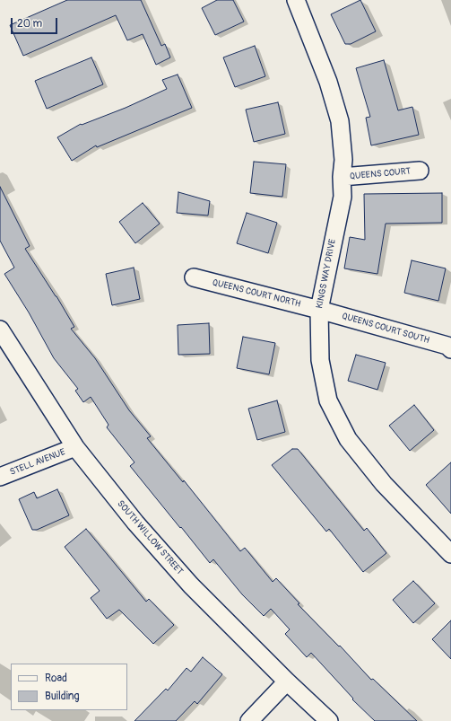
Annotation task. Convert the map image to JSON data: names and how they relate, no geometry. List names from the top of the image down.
{
  "streets": {
    "street": [
      "QUEENS COURT",
      "KINGS WAY DRIVE",
      "QUEENS COURT NORTH",
      "QUEENS COURT SOUTH",
      "STELL AVENUE",
      "SOUTH WILLOW STREET"
    ]
  },
  "crossings": [
    ["QUEENS COURT", "KINGS WAY DRIVE"],
    ["KINGS WAY DRIVE", "QUEENS COURT NORTH"],
    ["KINGS WAY DRIVE", "QUEENS COURT SOUTH"],
    ["QUEENS COURT NORTH", "QUEENS COURT SOUTH"],
    ["STELL AVENUE", "SOUTH WILLOW STREET"]
  ],
  "legend": ["Road", "Building"],
  "scale_bar": "20 m"
}
